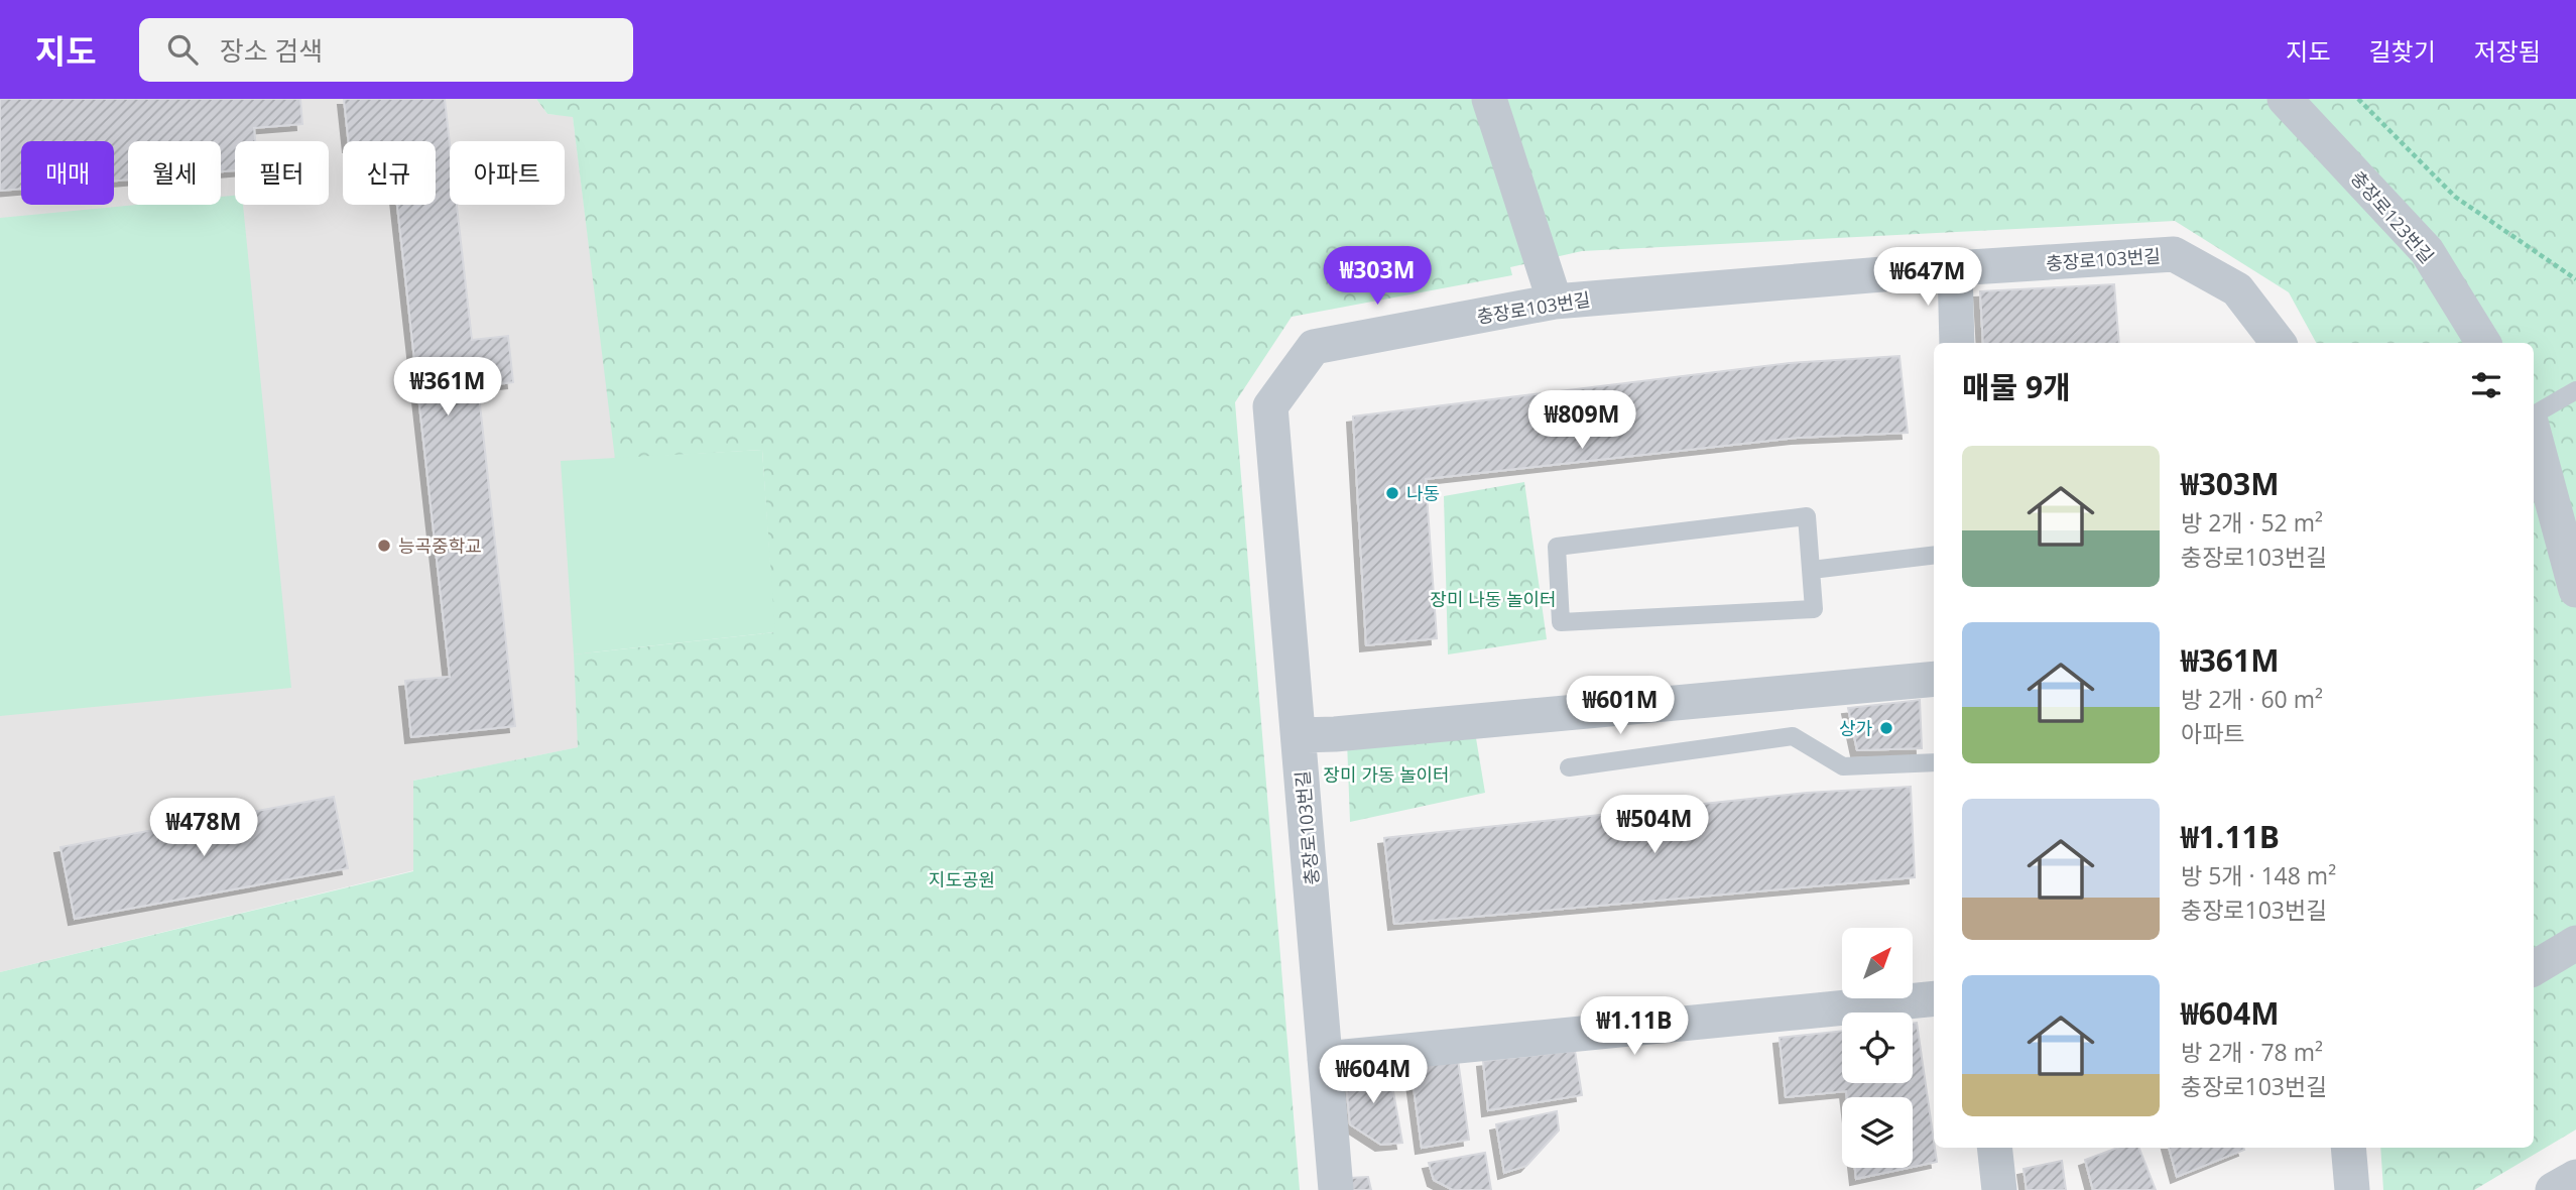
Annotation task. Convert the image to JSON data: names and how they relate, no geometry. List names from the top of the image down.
{
  "streets": {
    "street": ["충장로123번길", "충장로103번길"]
  },
  "parks": ["장미 나동 놀이터", "장미 가동 놀이터", "지도공원"],
  "places": ["나동", "능곡중학교", "상가"],
  "north": "top right",
  "page": {
    "header": "지도",
    "search": "장소 검색",
    "nav": ["지도", "길찾기", "저장됨"],
    "chip": [
      "매매",
      "월세",
      "필터",
      "신규",
      "아파트"
    ],
    "price": [
      "₩303M",
      "₩647M",
      "₩361M",
      "₩809M",
      "₩601M",
      "₩504M",
      "₩478M",
      "₩1.11B",
      "₩604M"
    ],
    "heading": "매물 9개",
    "list": [
      {
        "name": "₩303M",
        "note": "방 2개 · 52 m² · 충장로103번길"
      },
      {
        "name": "₩361M",
        "note": "방 2개 · 60 m² · 아파트"
      },
      {
        "name": "₩1.11B",
        "note": "방 5개 · 148 m² · 충장로103번길"
      },
      {
        "name": "₩604M",
        "note": "방 2개 · 78 m² · 충장로103번길"
      }
    ]
  }
}
